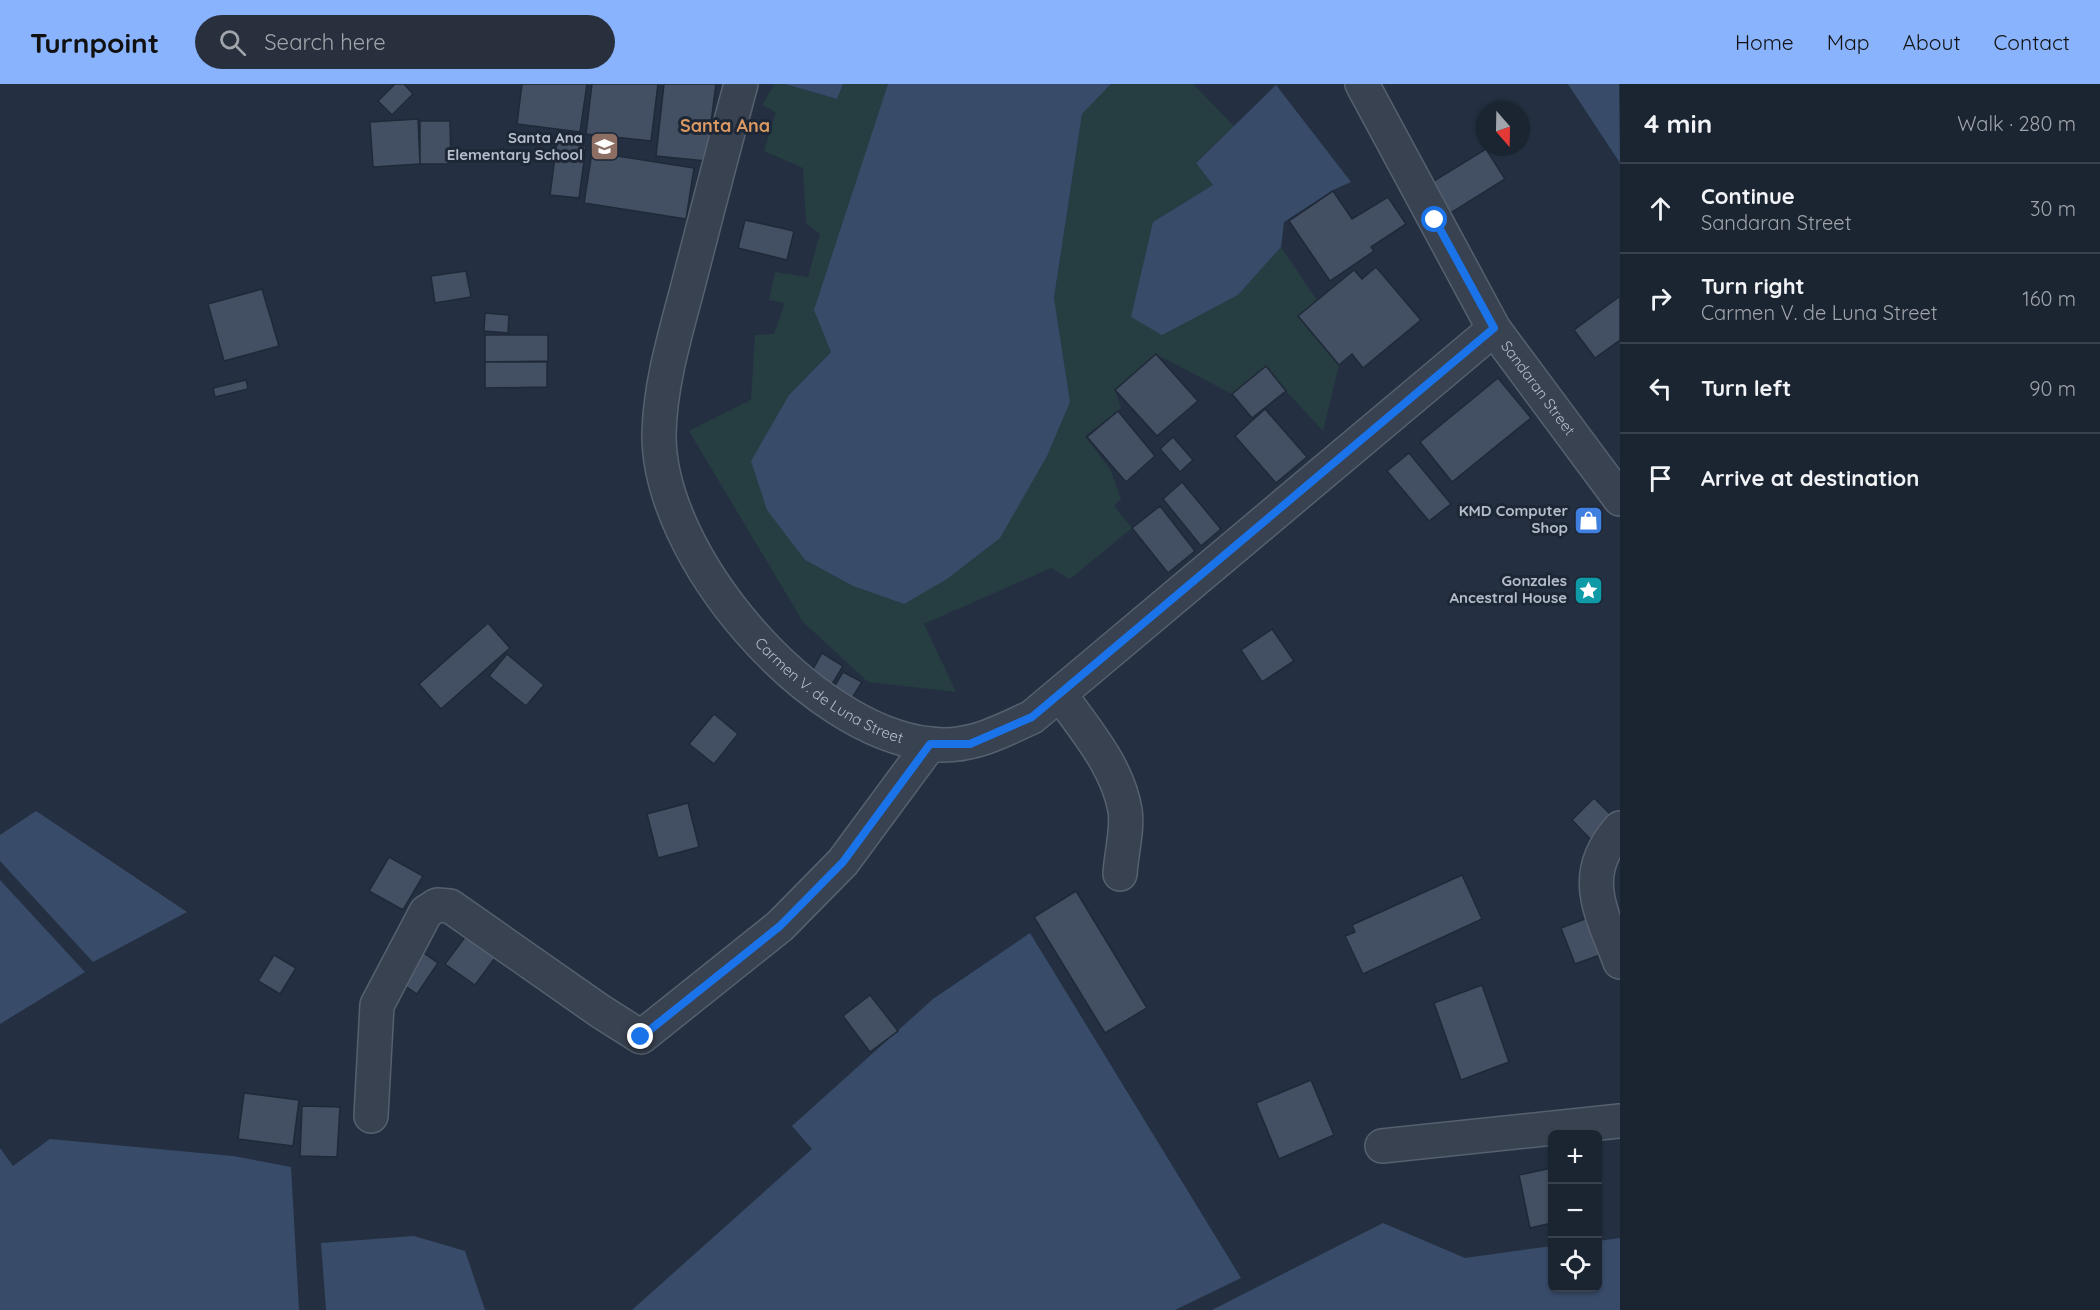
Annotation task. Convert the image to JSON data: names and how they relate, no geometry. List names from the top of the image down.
{
  "streets": {
    "street": ["Sandaran Street", "Carmen V. de Luna Street"]
  },
  "crossings": [
    ["Sandaran Street", "Carmen V. de Luna Street"]
  ],
  "districts": ["Santa Ana"],
  "places": {
    "school or university": ["Santa Ana Elementary School"],
    "shop": ["KMD Computer Shop"],
    "place": ["Gonzales Ancestral House"]
  },
  "north": "bottom",
  "page": {
    "header": "Turnpoint",
    "search": "Search here",
    "nav": [
      "Home",
      "Map",
      "About",
      "Contact"
    ],
    "heading": ["4 min", "Walk · 280 m"],
    "list": [
      ["Continue", "Sandaran Street", "30 m"],
      ["Turn right", "Carmen V. de Luna Street", "160 m"],
      ["Turn left", "90 m"],
      "Arrive at destination"
    ],
    "map_buttons": ["+", "−"]
  }
}
